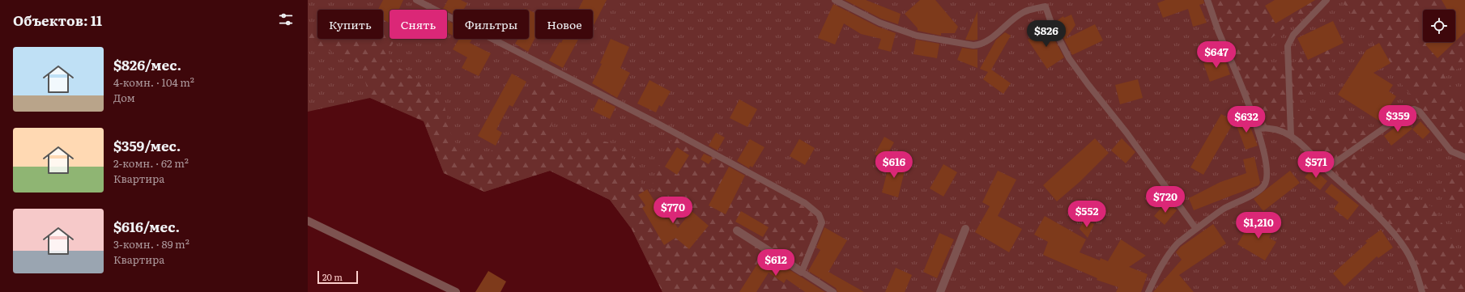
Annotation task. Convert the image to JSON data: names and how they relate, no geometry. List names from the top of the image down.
{
  "scale_bar": "20 m",
  "page": {
    "heading": "Объектов: 11",
    "chip": [
      "Купить",
      "Снять",
      "Фильтры",
      "Новое"
    ],
    "price": [
      "$826",
      "$647",
      "$359",
      "$632",
      "$616",
      "$571",
      "$720",
      "$770",
      "$552",
      "$1,210",
      "$612"
    ],
    "list": [
      {
        "name": "$826/мес.",
        "note": "4-комн. · 104 m² · Дом"
      },
      {
        "name": "$359/мес.",
        "note": "2-комн. · 62 m² · Квартира"
      },
      {
        "name": "$616/мес.",
        "note": "3-комн. · 89 m² · Квартира"
      }
    ],
    "scale": "20 m"
  }
}
